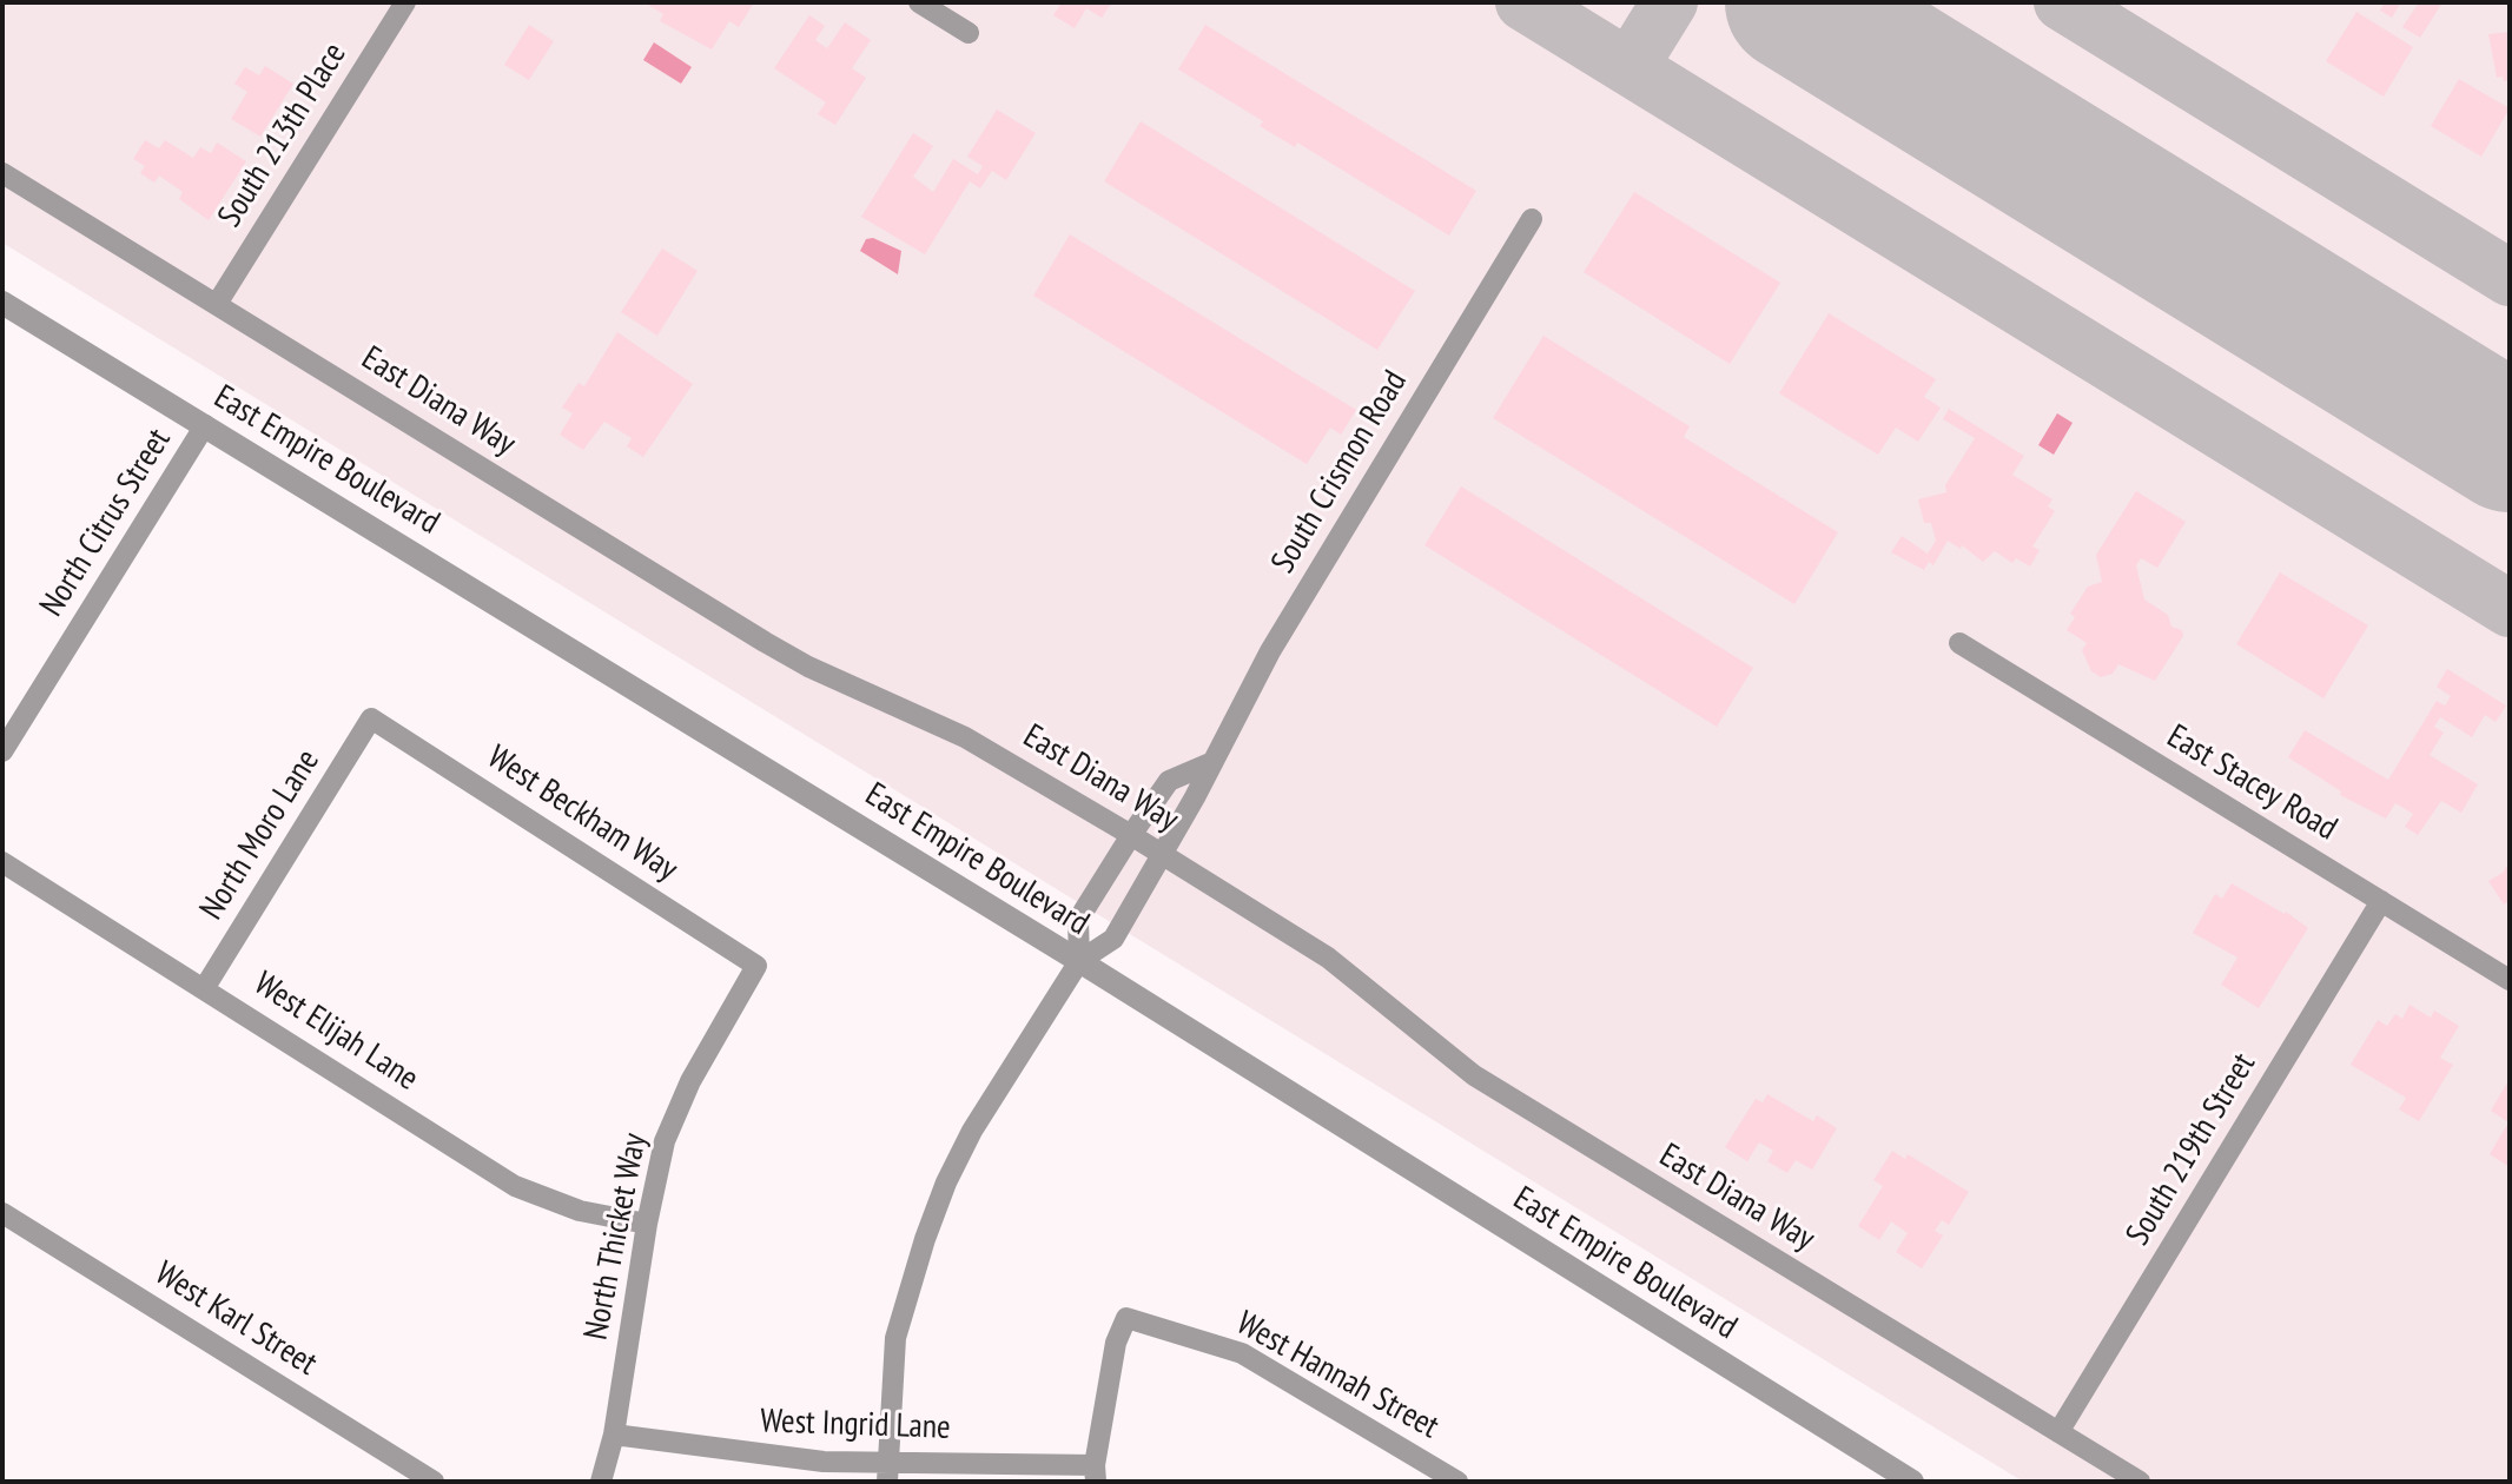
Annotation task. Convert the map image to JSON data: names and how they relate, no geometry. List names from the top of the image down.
{
  "streets": {
    "street": [
      "South 213th Place",
      "East Diana Way",
      "East Empire Boulevard",
      "South Crismon Road",
      "North Citrus Street",
      "East Stacey Road",
      "West Beckham Way",
      "North Moro Lane",
      "West Elijah Lane",
      "South 219th Street",
      "North Thicket Way",
      "West Karl Street",
      "West Hannah Street",
      "West Ingrid Lane"
    ]
  },
  "crossings": [
    ["South 213th Place", "East Diana Way"],
    ["East Diana Way", "South Crismon Road"],
    ["East Diana Way", "South 219th Street"],
    ["East Empire Boulevard", "South Crismon Road"],
    ["East Empire Boulevard", "North Citrus Street"],
    ["East Stacey Road", "South 219th Street"],
    ["West Beckham Way", "North Moro Lane"],
    ["West Beckham Way", "North Thicket Way"],
    ["North Moro Lane", "West Elijah Lane"],
    ["West Elijah Lane", "North Thicket Way"],
    ["North Thicket Way", "West Ingrid Lane"],
    ["West Hannah Street", "West Ingrid Lane"]
  ]
}
